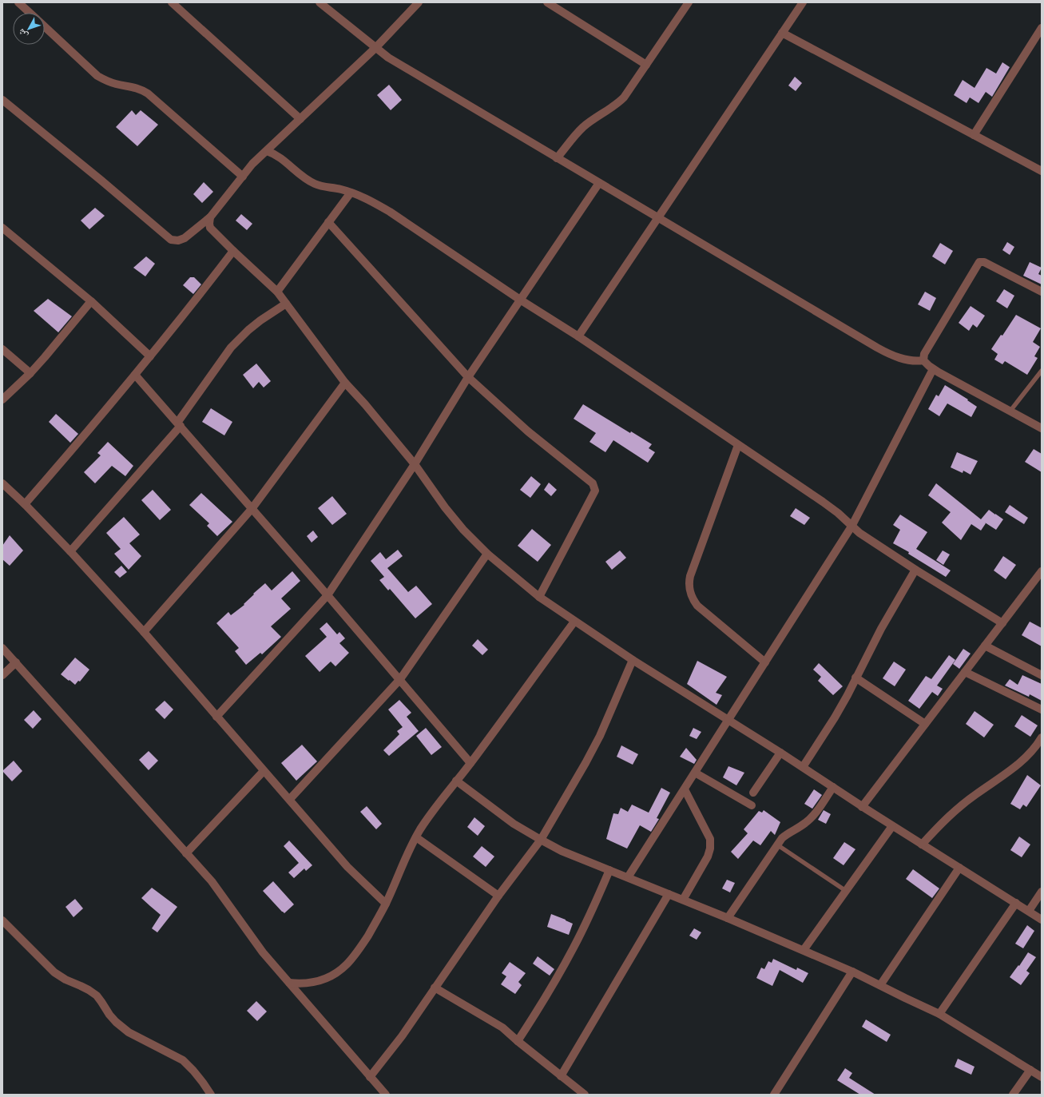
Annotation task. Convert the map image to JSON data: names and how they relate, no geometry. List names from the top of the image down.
{
  "north": "bottom left"
}
